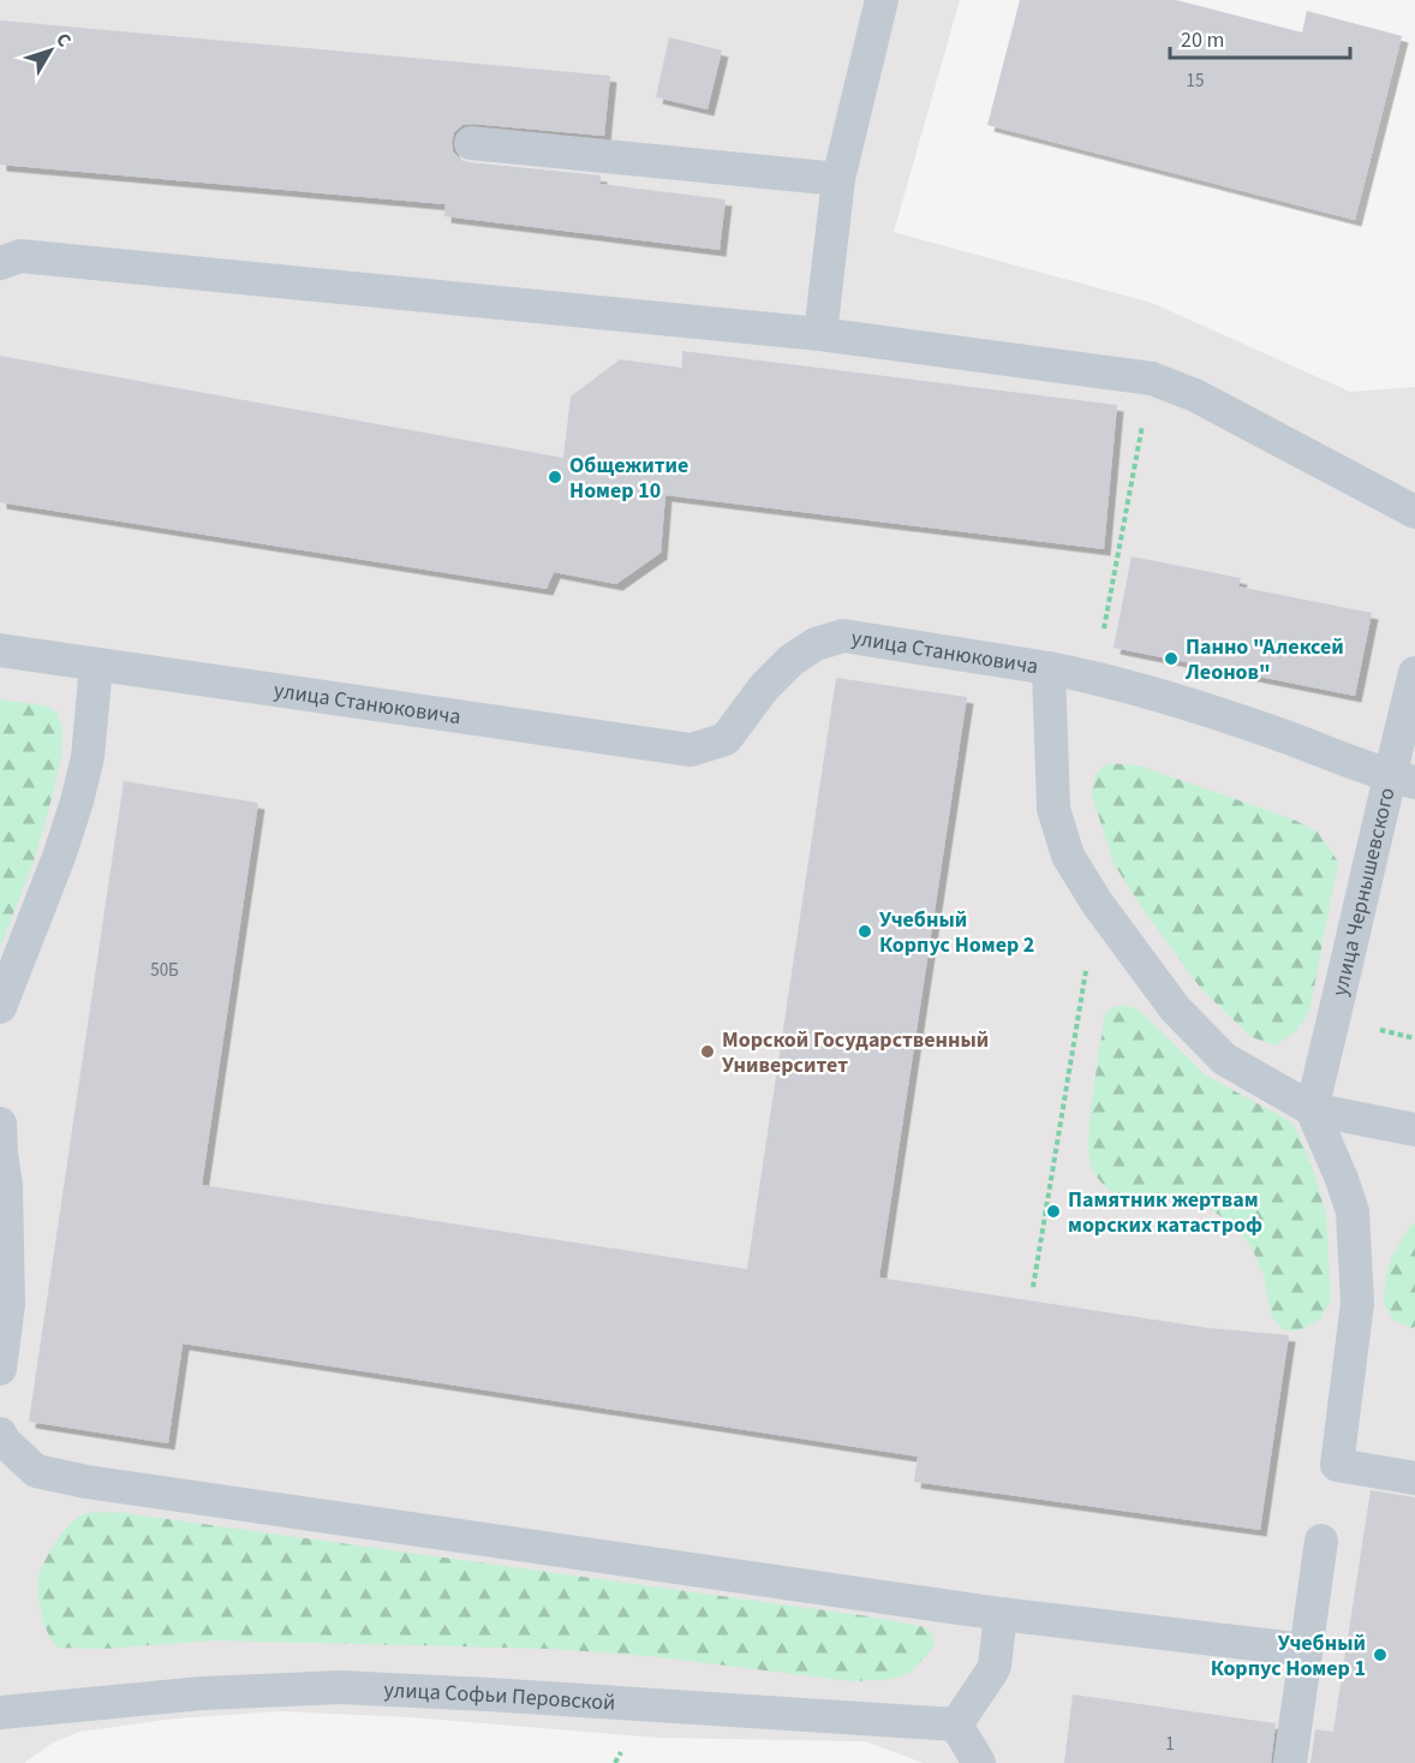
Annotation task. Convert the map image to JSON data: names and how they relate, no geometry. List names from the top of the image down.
{
  "streets": {
    "lane": ["улица Станюковича", "улица Чернышевского", "улица Софьи Перовской"]
  },
  "crossings": [
    ["улица Станюковича", "улица Чернышевского"]
  ],
  "places": [
    "Общежитие Номер 10",
    "Панно \"Алексей Леонов\"",
    "Учебный Корпус Номер 2",
    "Морской Государственный Университет",
    "Памятник жертвам морских катастроф",
    "Учебный Корпус Номер 1"
  ],
  "house_numbers": ["15", "50Б", "1"],
  "scale_bar": "20 m",
  "north": "top right"
}
